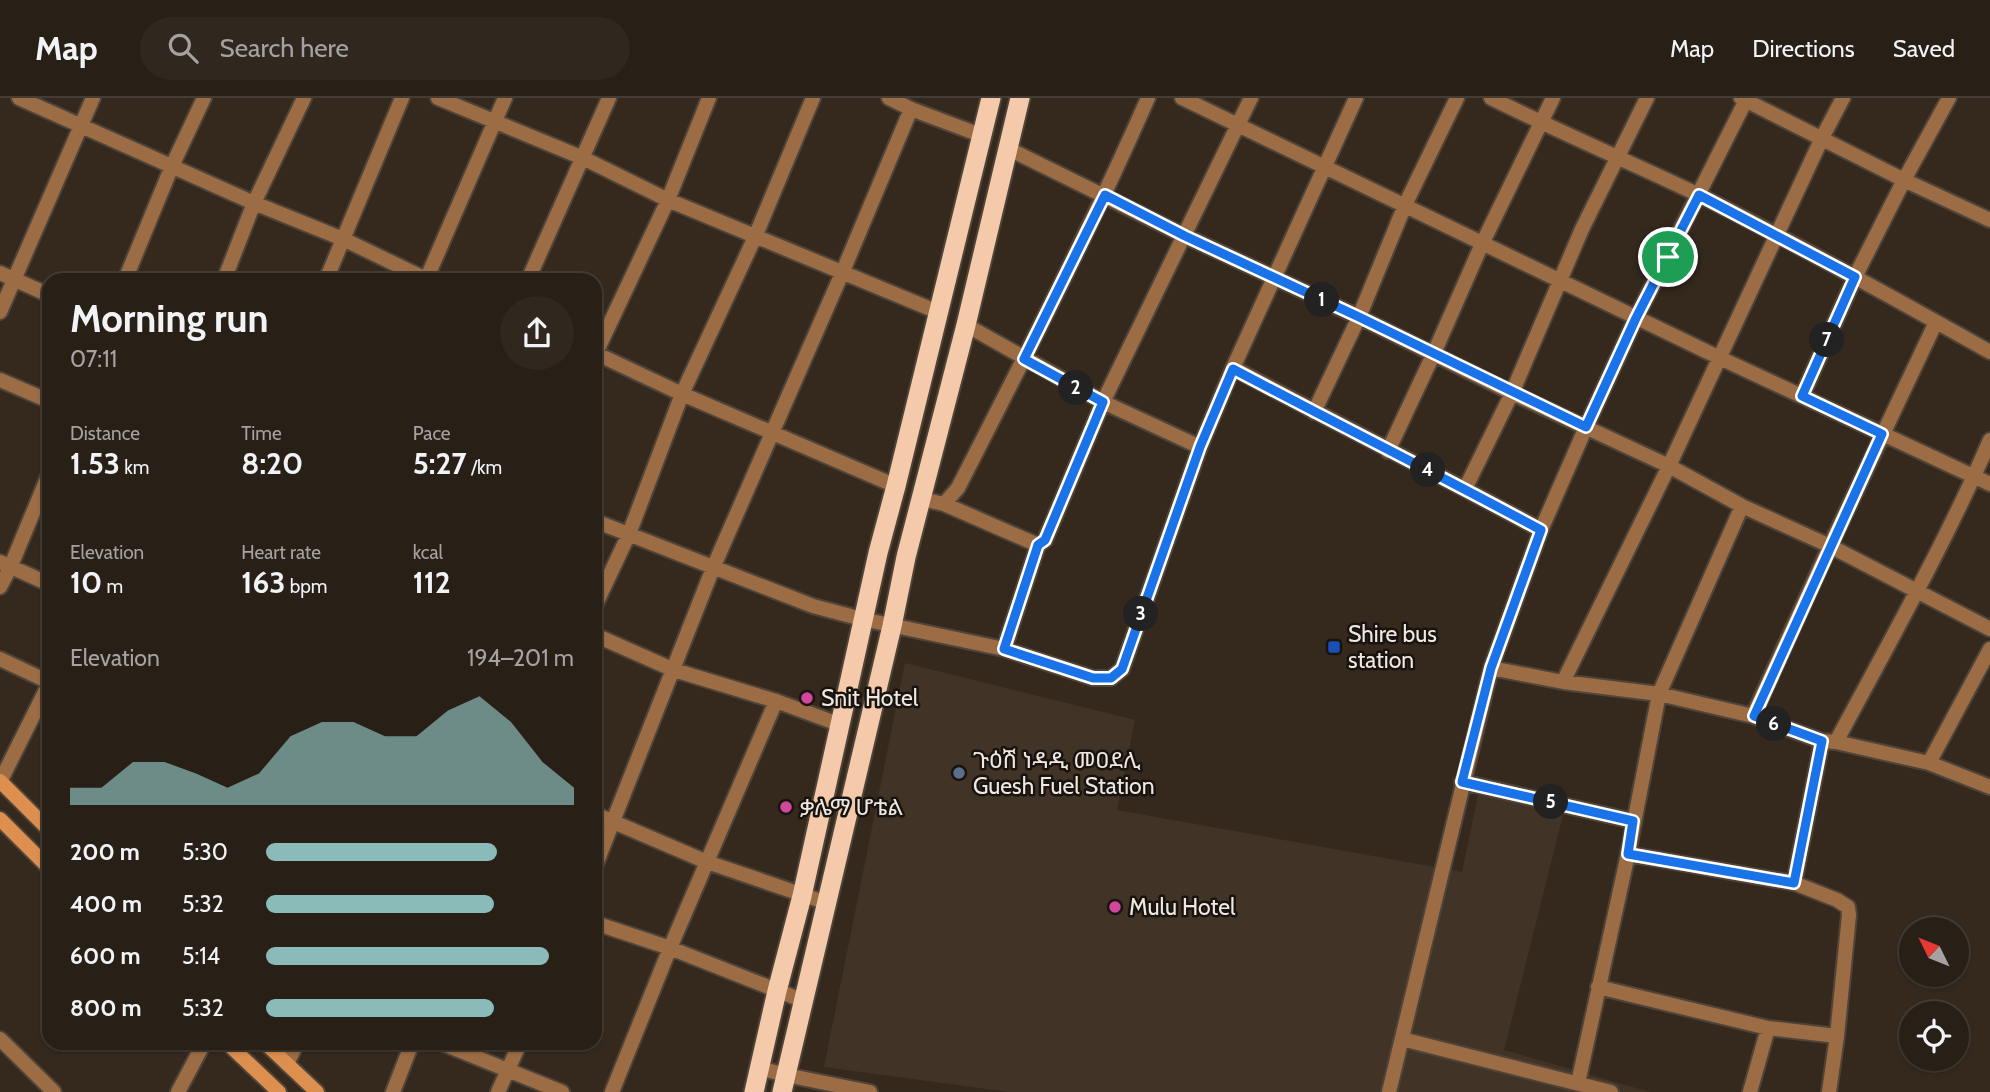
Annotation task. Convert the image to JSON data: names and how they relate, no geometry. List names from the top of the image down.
{
  "places": {
    "transit": ["Shire bus station"],
    "other": [
      "Snit Hotel",
      "ጉዕሽ ነዳዲ መዐደሊ Guesh Fuel Station",
      "ቃሌማ ሆቴል",
      "Mulu Hotel"
    ]
  },
  "north": "top left",
  "page": {
    "header": "Map",
    "search": "Search here",
    "nav": ["Map", "Directions", "Saved"],
    "heading": ["Morning run", "07:11"],
    "pins": [
      "1",
      "7",
      "2",
      "4",
      "3",
      "6",
      "5"
    ],
    "stats": [
      ["Distance", "1.53 km"],
      ["Time", "8:20"],
      ["Pace", "5:27 /km"],
      ["Elevation", "10 m"],
      ["Heart rate", "163 bpm"],
      ["kcal", "112"]
    ],
    "chart": ["Elevation", "194–201 m"],
    "list": [
      {
        "name": "200 m",
        "note": "5:30"
      },
      {
        "name": "400 m",
        "note": "5:32"
      },
      {
        "name": "600 m",
        "note": "5:14"
      },
      {
        "name": "800 m",
        "note": "5:32"
      }
    ]
  }
}
